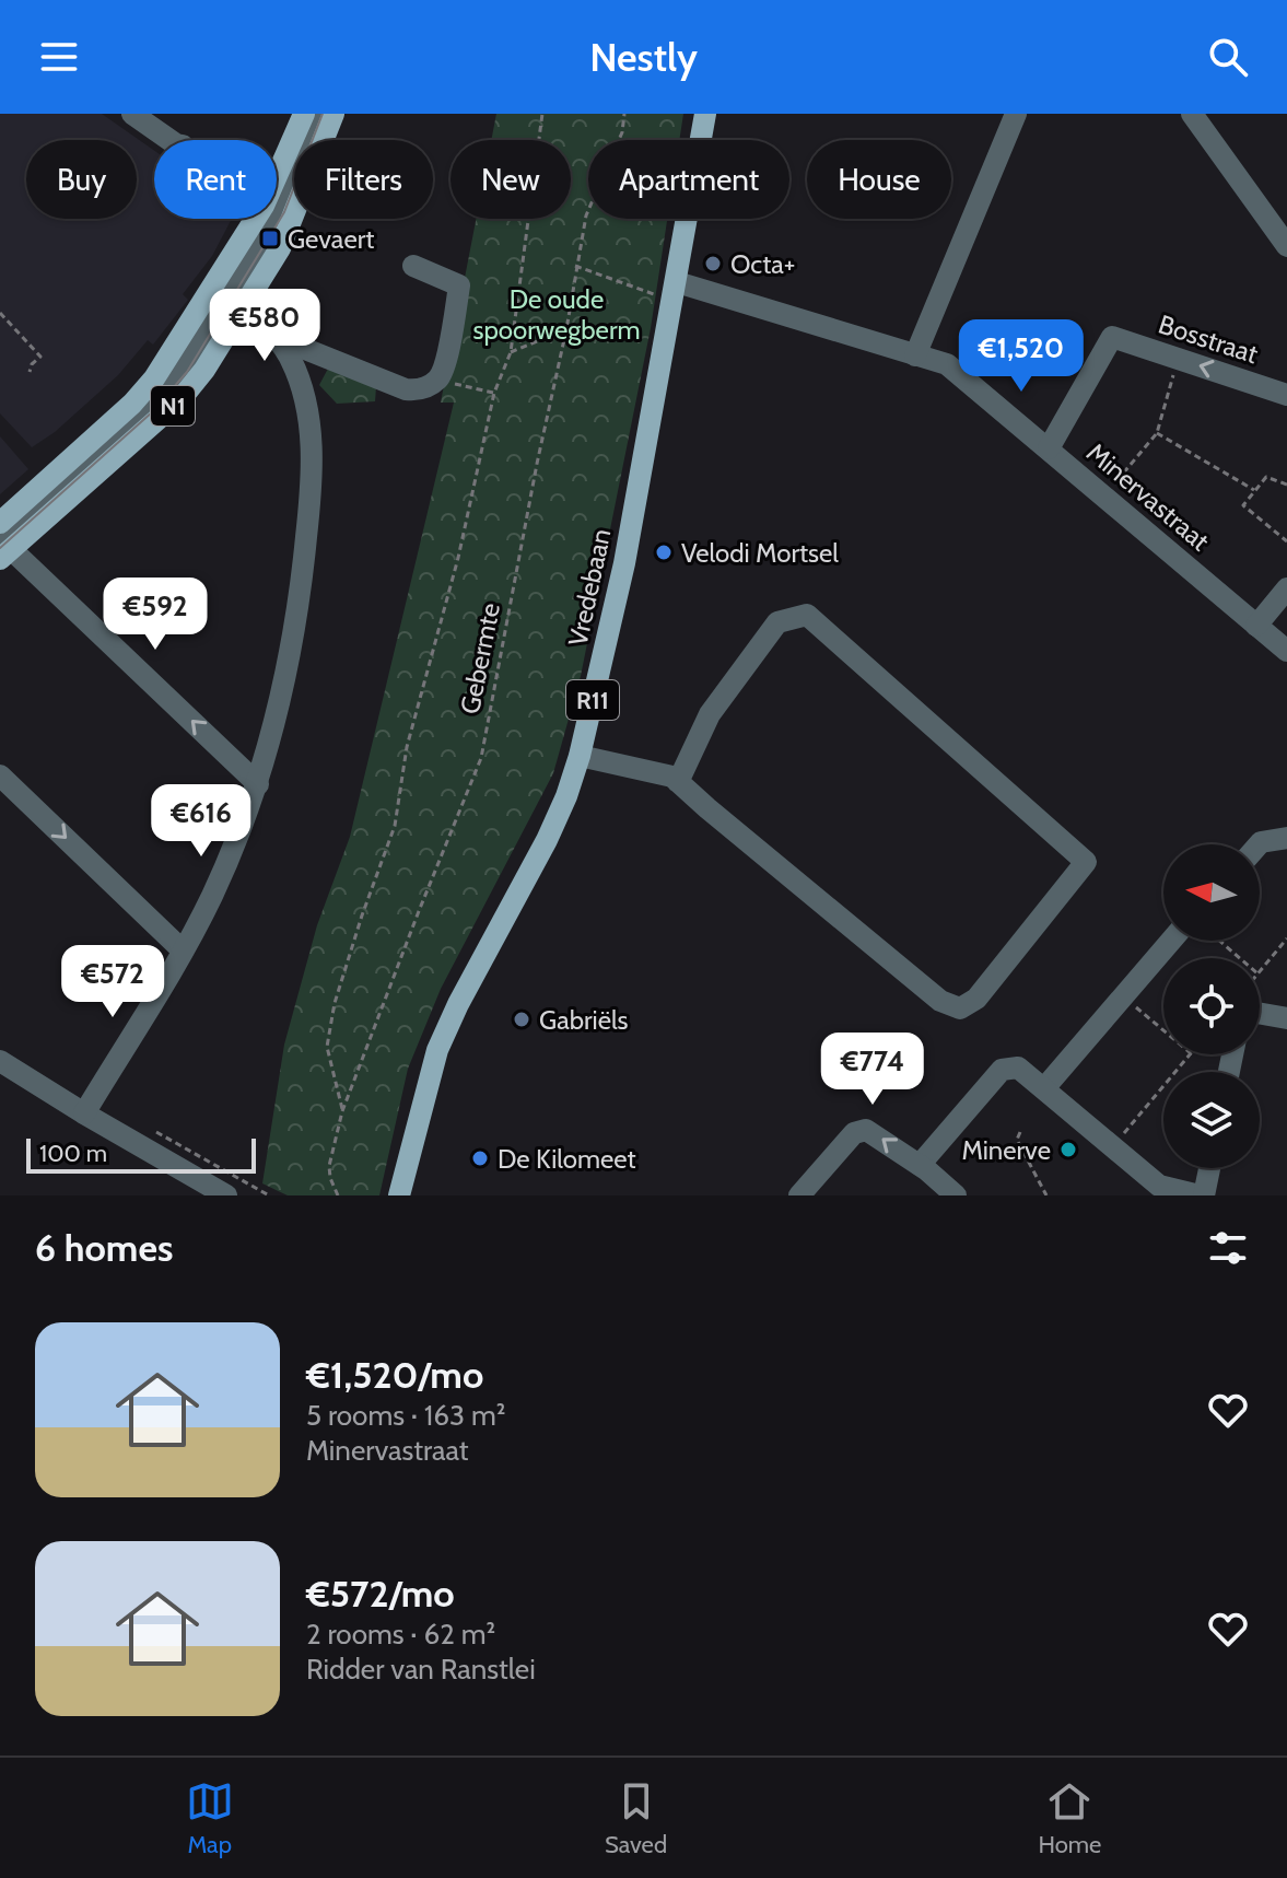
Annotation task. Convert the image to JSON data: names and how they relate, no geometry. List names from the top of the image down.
{
  "streets": {
    "main road": ["N1", "Vredebaan", "R11"],
    "street": ["Bosstraat", "Minervastraat"],
    "path": ["Gebermte"]
  },
  "crossings": [
    ["Bosstraat", "Minervastraat"],
    ["Minervastraat", "Vredebaan"]
  ],
  "one_way": ["Bosstraat"],
  "parks": ["De oude spoorwegberm"],
  "places": {
    "transit": ["Gevaert"],
    "other": [
      "Octa+",
      "Velodi Mortsel",
      "Gabriëls",
      "Minerve",
      "De Kilomeet"
    ]
  },
  "scale_bar": "100 m",
  "north": "left",
  "page": {
    "header": "Nestly",
    "chip": [
      "Buy",
      "Rent",
      "Filters",
      "New",
      "Apartment",
      "House"
    ],
    "price": [
      "€580",
      "€1,520",
      "€592",
      "€616",
      "€572",
      "€774"
    ],
    "scale": "100 m",
    "heading": "6 homes",
    "list": [
      {
        "name": "€1,520/mo",
        "note": "5 rooms · 163 m² · Minervastraat"
      },
      {
        "name": "€572/mo",
        "note": "2 rooms · 62 m² · Ridder van Ranstlei"
      }
    ],
    "tabs": ["Map", "Saved", "Home"]
  }
}
